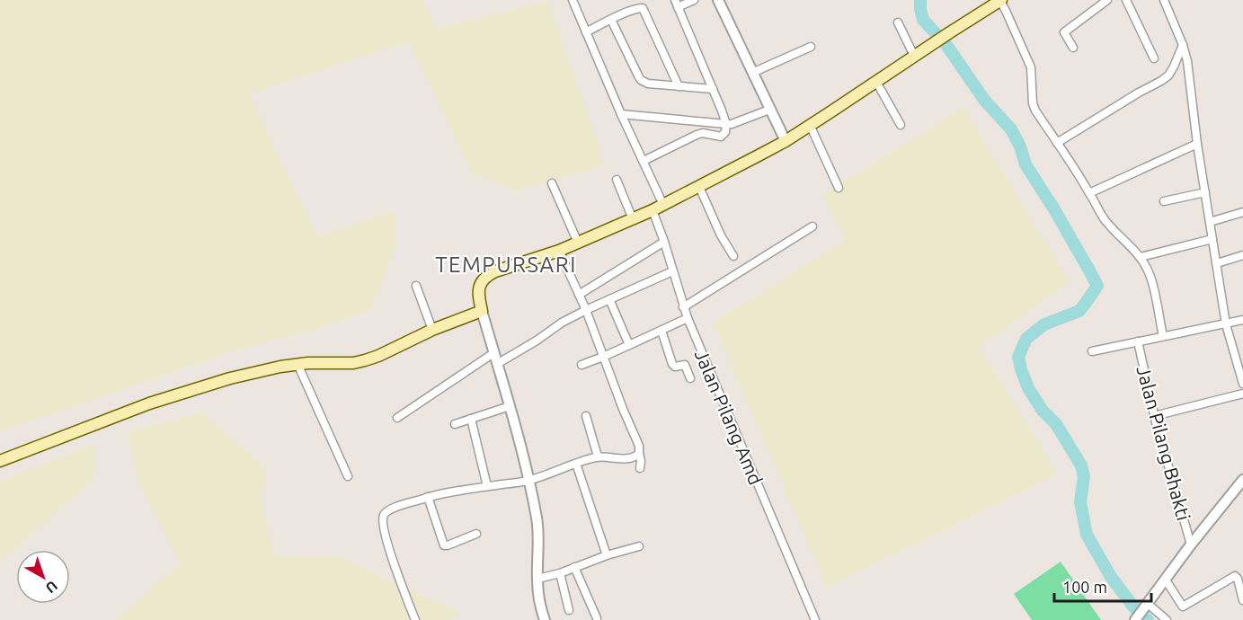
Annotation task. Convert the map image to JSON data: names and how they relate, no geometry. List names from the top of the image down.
{
  "streets": {
    "street": ["Jalan Pilang Amd", "Jalan Pilang Bhakti"]
  },
  "districts": ["TEMPURSARI"],
  "scale_bar": "100 m",
  "north": "bottom right"
}
